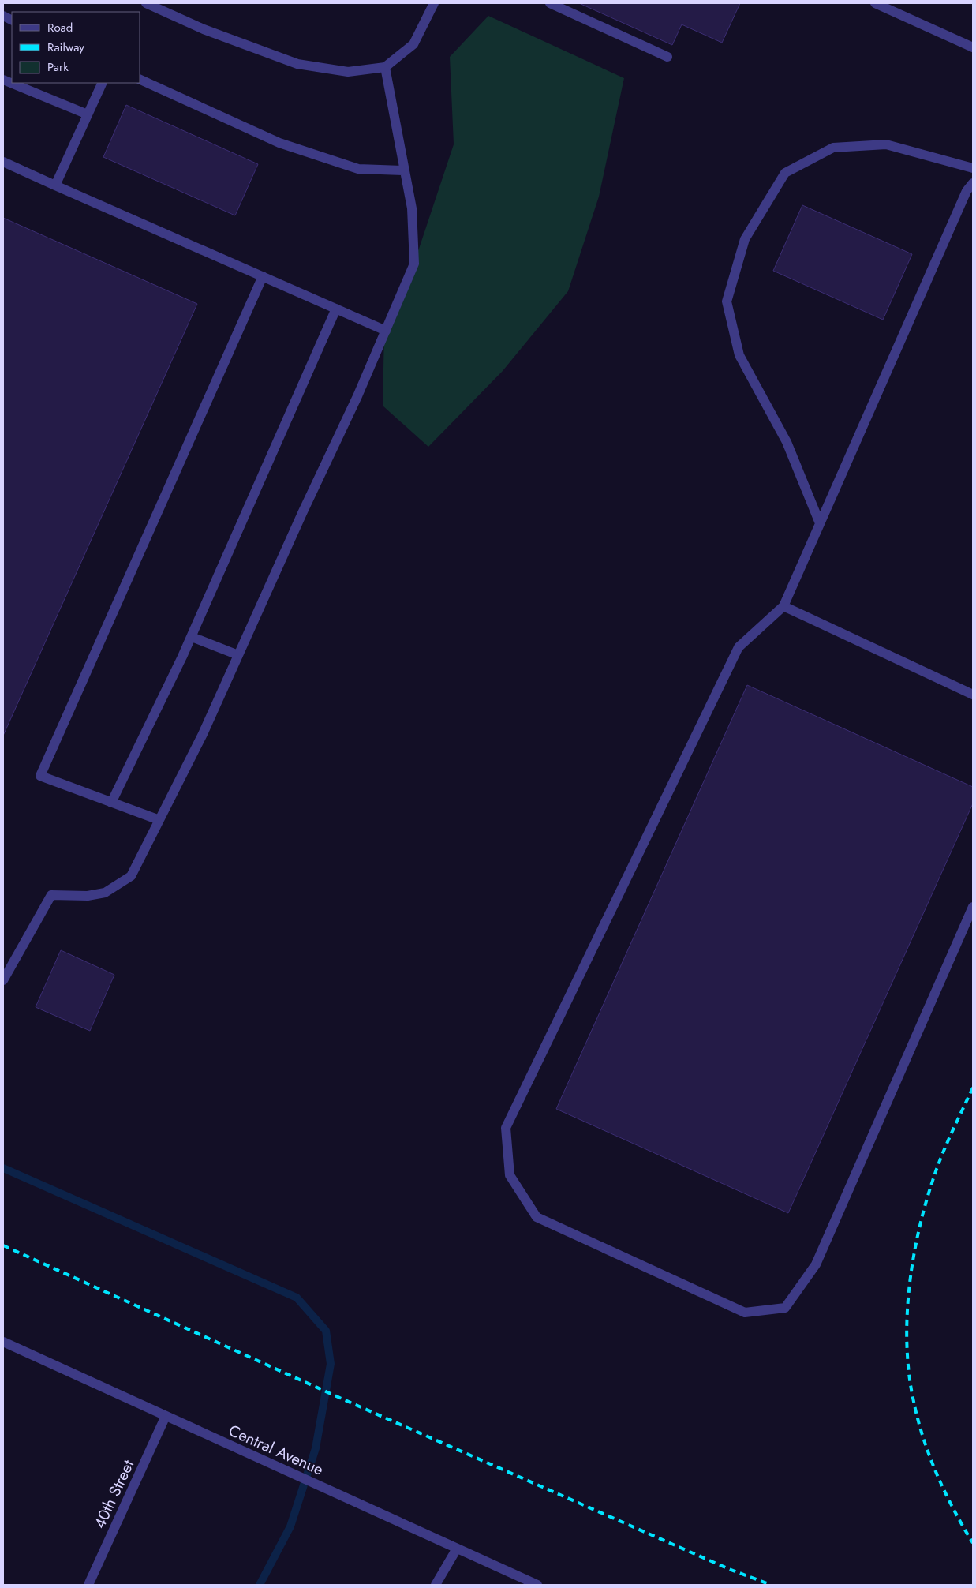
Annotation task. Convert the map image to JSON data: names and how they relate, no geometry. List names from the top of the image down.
{
  "streets": {
    "street": ["Central Avenue", "40th Street"]
  },
  "crossings": [
    ["Central Avenue", "40th Street"]
  ],
  "legend": ["Road", "Railway", "Park"]
}
